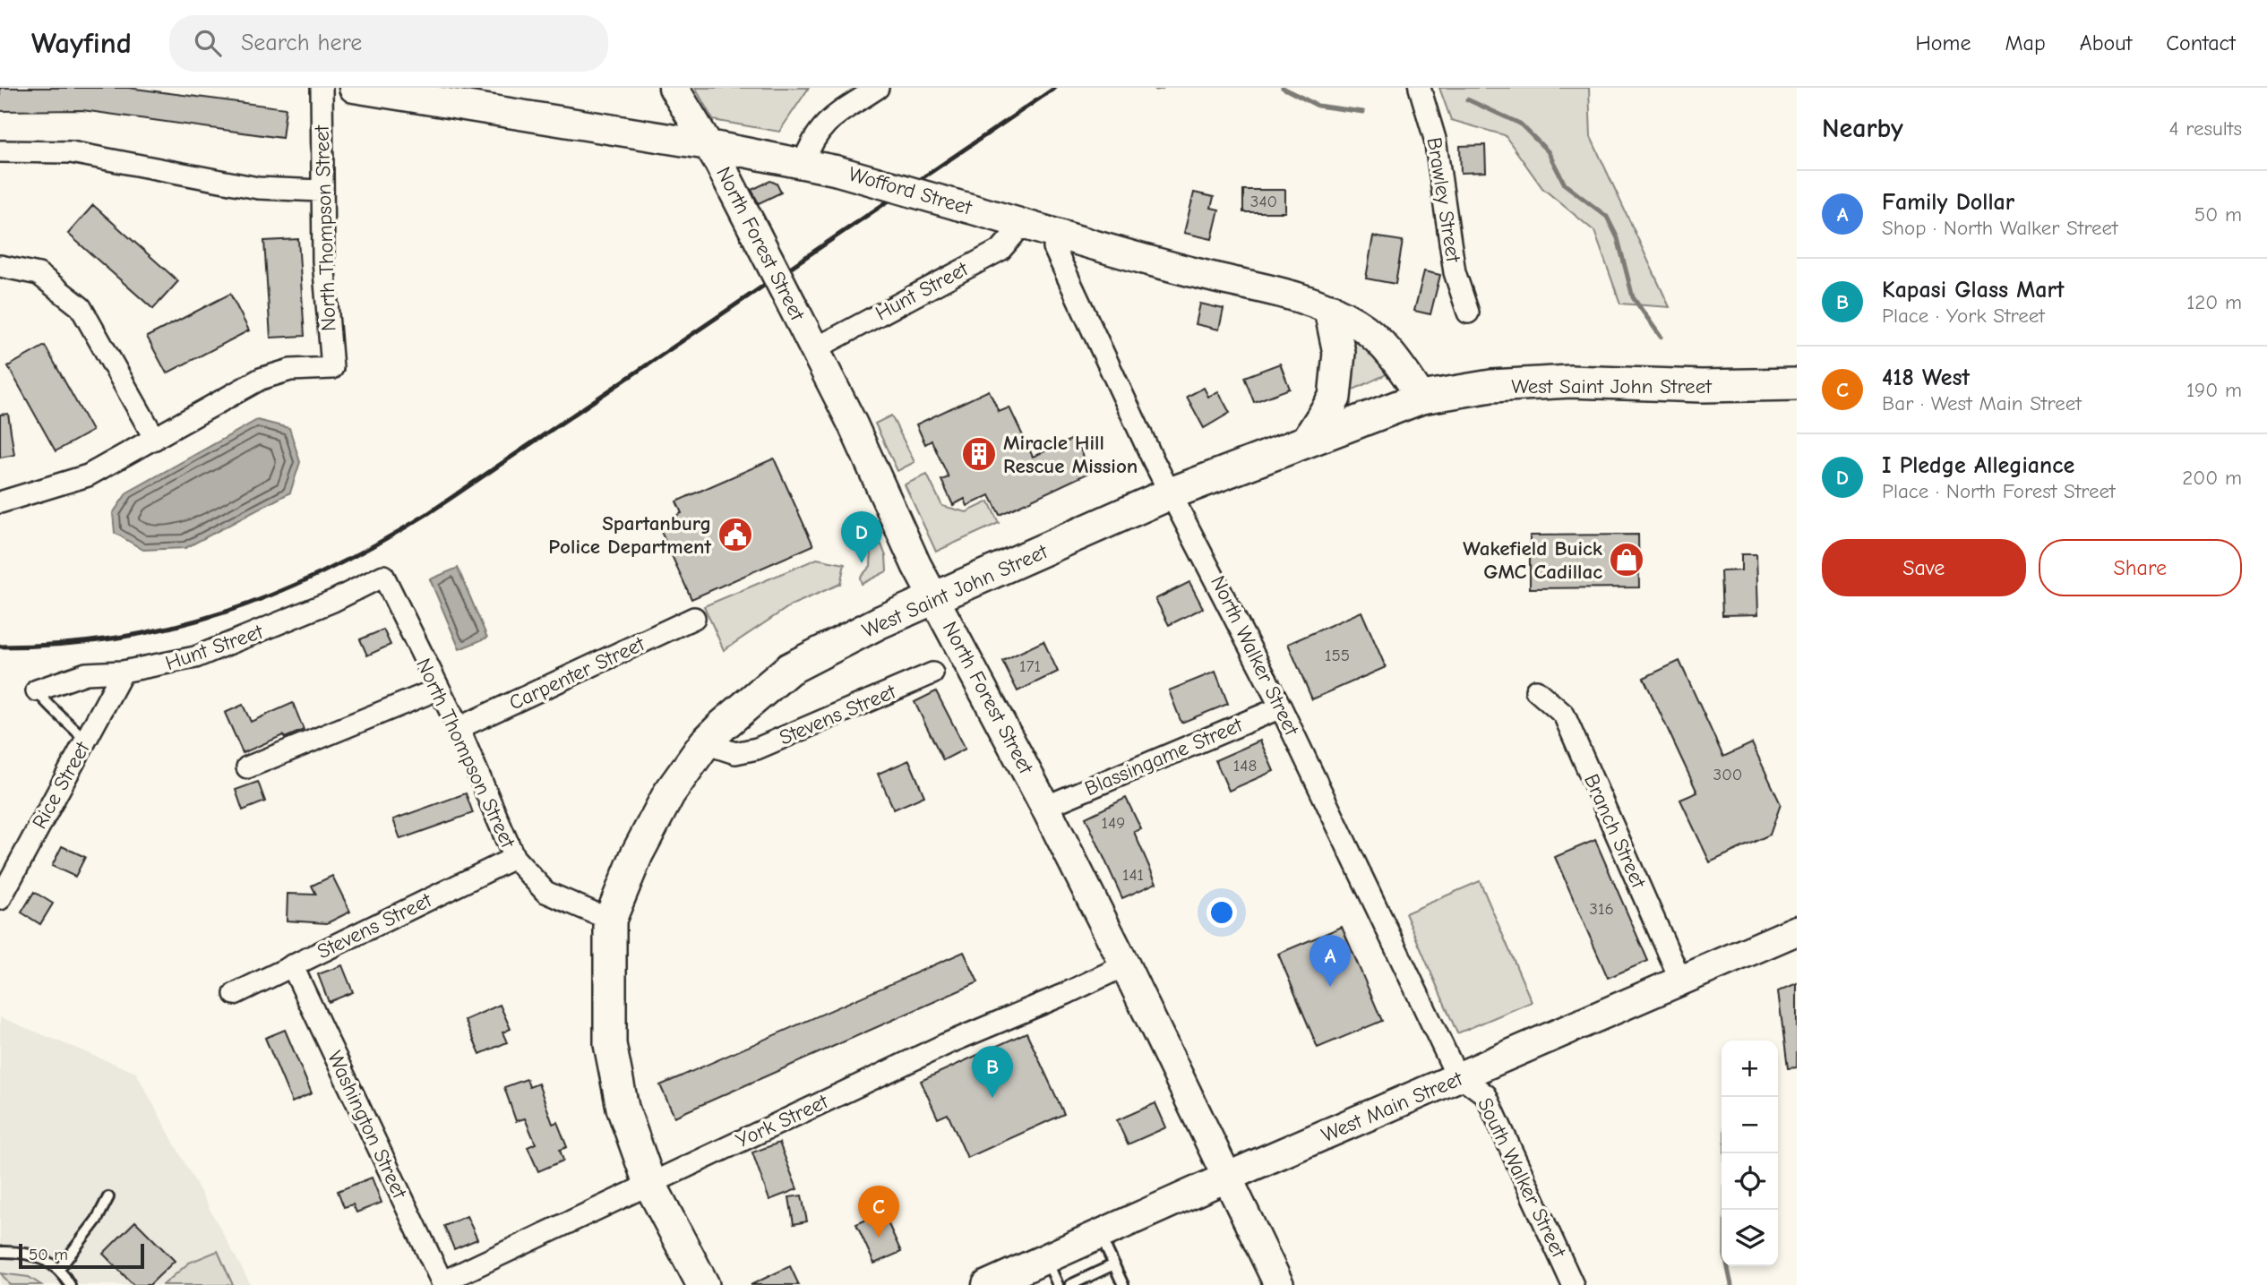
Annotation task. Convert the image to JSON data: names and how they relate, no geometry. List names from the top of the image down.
{
  "streets": {
    "main road": ["West Saint John Street"],
    "street": [
      "Wofford Street",
      "Brawley Street",
      "North Thompson Street",
      "North Forest Street",
      "Hunt Street",
      "North Walker Street",
      "Carpenter Street",
      "Stevens Street",
      "Blassingame Street",
      "Rice Street",
      "Branch Street",
      "West Main Street",
      "York Street",
      "Washington Street",
      "South Walker Street"
    ]
  },
  "crossings": [
    ["Wofford Street", "North Forest Street"],
    ["Wofford Street", "Hunt Street"],
    ["Wofford Street", "West Saint John Street"],
    ["Wofford Street", "North Walker Street"],
    ["North Thompson Street", "Hunt Street"],
    ["North Thompson Street", "West Saint John Street"],
    ["North Thompson Street", "Carpenter Street"],
    ["North Thompson Street", "Stevens Street"],
    ["North Forest Street", "Hunt Street"],
    ["North Forest Street", "West Saint John Street"],
    ["North Forest Street", "Blassingame Street"],
    ["North Forest Street", "West Main Street"],
    ["North Forest Street", "York Street"],
    ["Hunt Street", "Rice Street"],
    ["West Saint John Street", "North Walker Street"],
    ["West Saint John Street", "Stevens Street"],
    ["West Saint John Street", "York Street"],
    ["North Walker Street", "Blassingame Street"],
    ["North Walker Street", "West Main Street"],
    ["North Walker Street", "South Walker Street"],
    ["Stevens Street", "Washington Street"],
    ["Branch Street", "West Main Street"],
    ["West Main Street", "South Walker Street"],
    ["York Street", "Washington Street"]
  ],
  "places": {
    "building": ["Miracle Hill Rescue Mission"],
    "public building": ["Spartanburg Police Department"],
    "shop": ["Wakefield Buick GMC Cadillac"]
  },
  "house_numbers": [
    "340",
    "155",
    "171",
    "148",
    "300",
    "149",
    "141",
    "316"
  ],
  "scale_bar": "50 m",
  "page": {
    "header": "Wayfind",
    "search": "Search here",
    "nav": [
      "Home",
      "Map",
      "About",
      "Contact"
    ],
    "heading": ["Nearby", "4 results"],
    "list": [
      {
        "mark": "A",
        "name": "Family Dollar",
        "note": "Shop · North Walker Street",
        "value": "50 m"
      },
      {
        "mark": "B",
        "name": "Kapasi Glass Mart",
        "note": "Place · York Street",
        "value": "120 m"
      },
      {
        "mark": "C",
        "name": "418 West",
        "note": "Bar · West Main Street",
        "value": "190 m"
      },
      {
        "mark": "D",
        "name": "I Pledge Allegiance",
        "note": "Place · North Forest Street",
        "value": "200 m"
      }
    ],
    "pins": [
      "D",
      "A",
      "B",
      "C"
    ],
    "buttons": ["Save", "Share"],
    "map_buttons": ["+", "−"],
    "scale": "50 m"
  }
}
